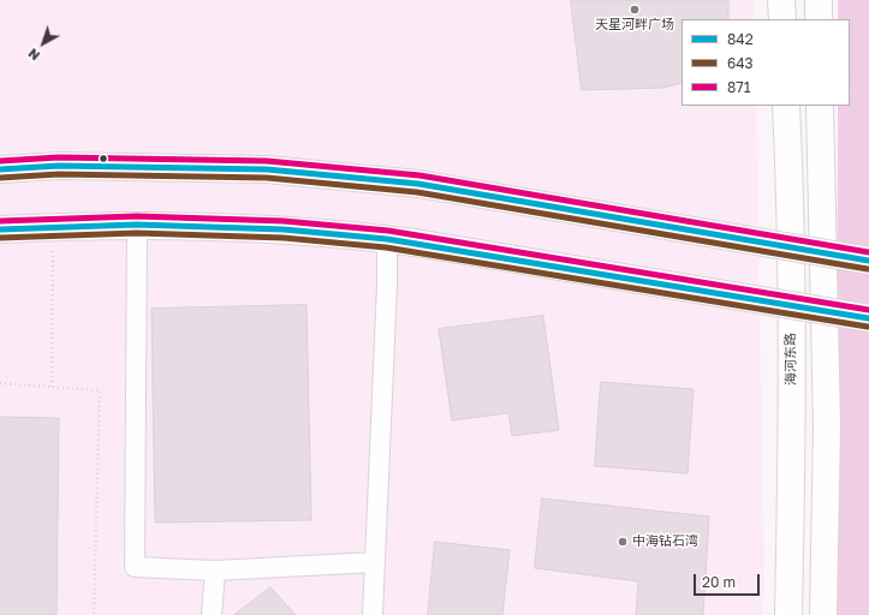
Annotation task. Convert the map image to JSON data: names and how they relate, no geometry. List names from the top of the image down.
{
  "streets": {
    "main road": ["海河东路"]
  },
  "places": ["天星河畔广场", "中海钻石湾"],
  "lines": ["transit line 871", "transit line 842", "transit line 643"],
  "legend": ["842", "643", "871"],
  "scale_bar": "20 m",
  "north": "bottom left"
}
